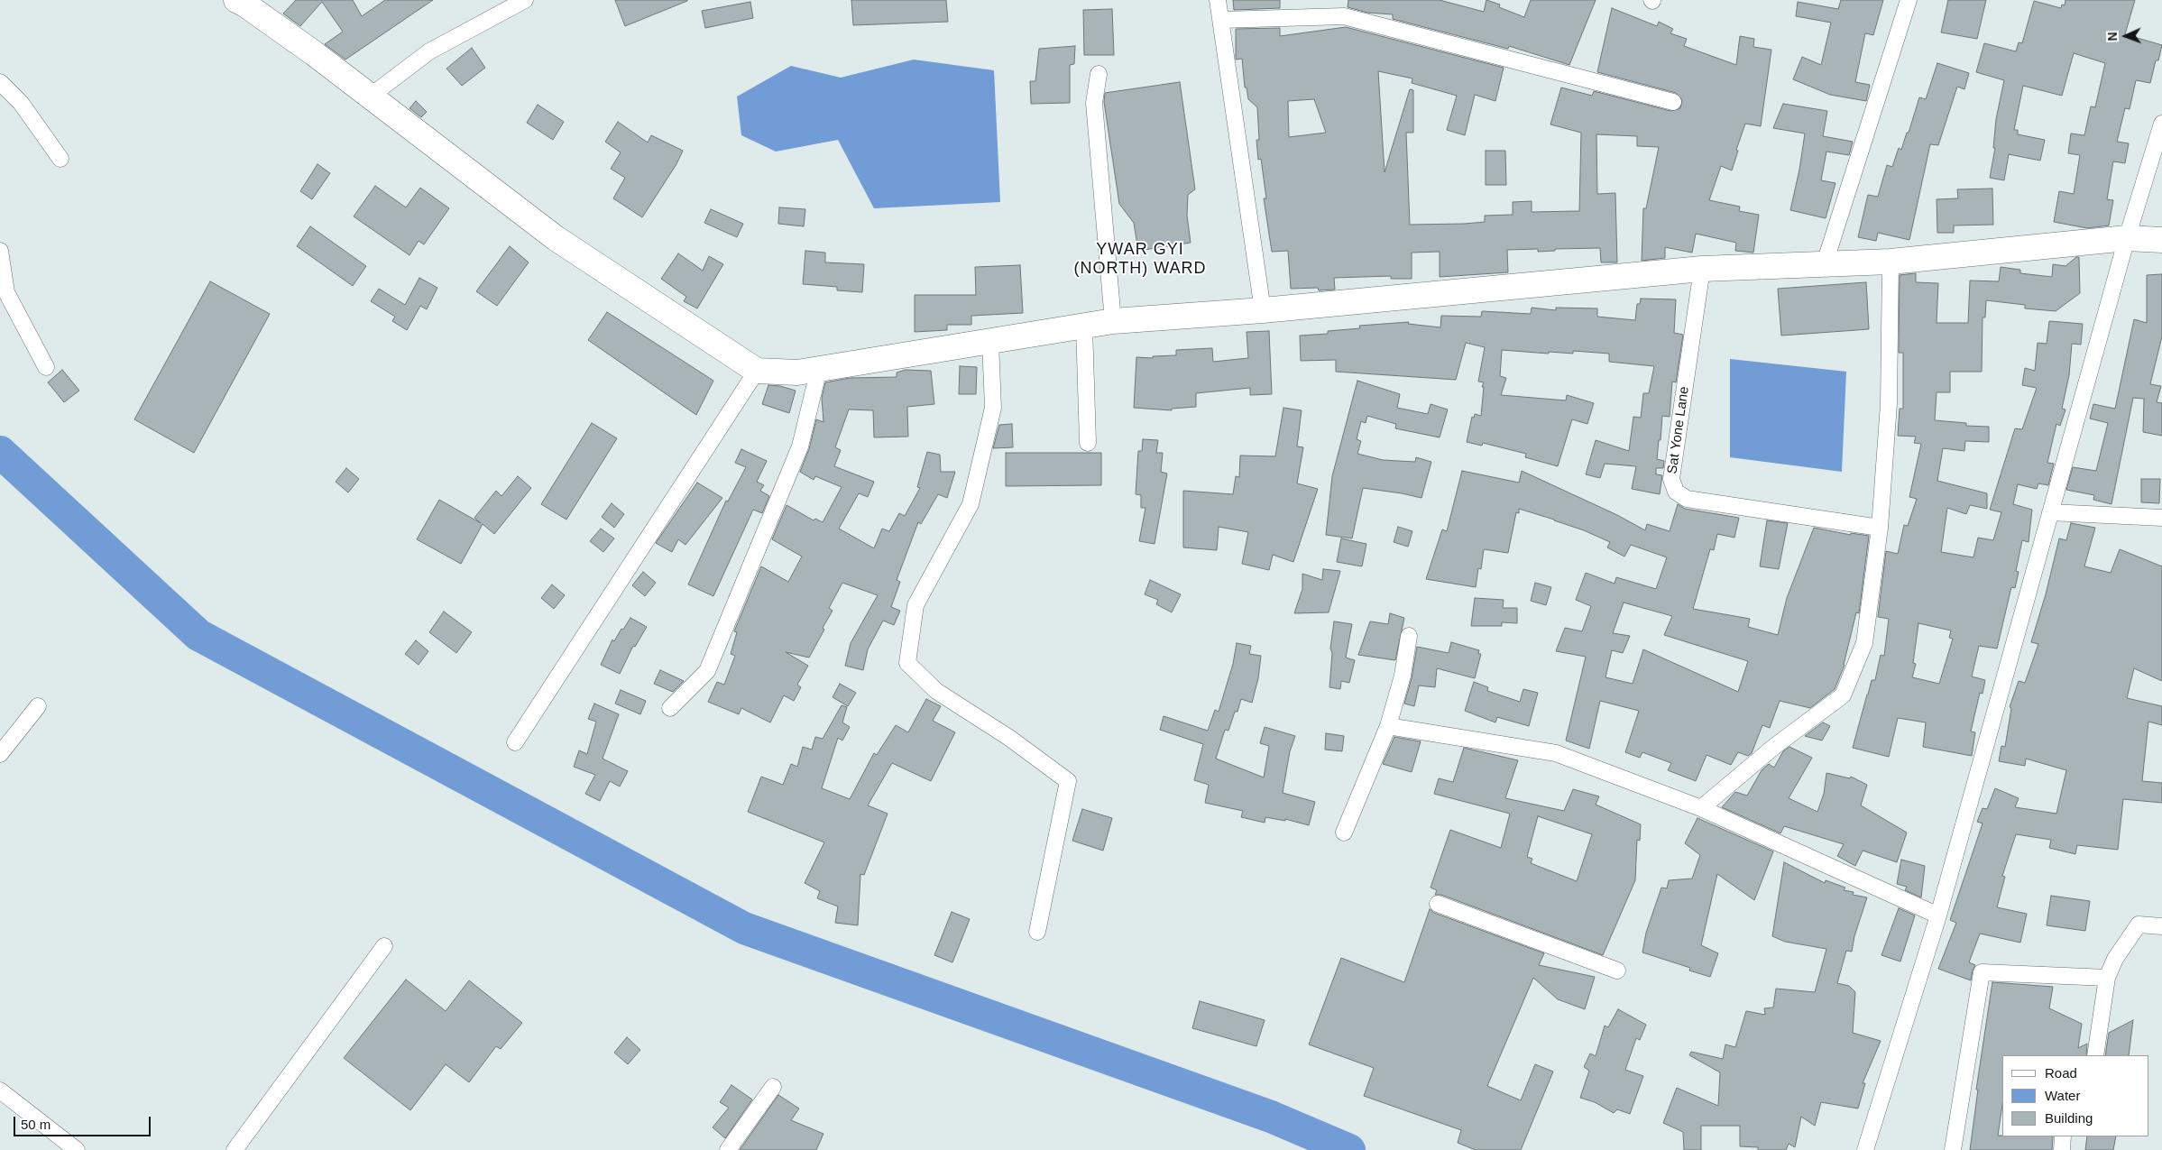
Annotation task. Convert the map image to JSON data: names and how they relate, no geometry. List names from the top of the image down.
{
  "streets": {
    "street": ["Sat Yone Lane"]
  },
  "districts": ["YWAR GYI (NORTH) WARD"],
  "legend": ["Road", "Water", "Building"],
  "scale_bar": "50 m",
  "north": "left"
}
